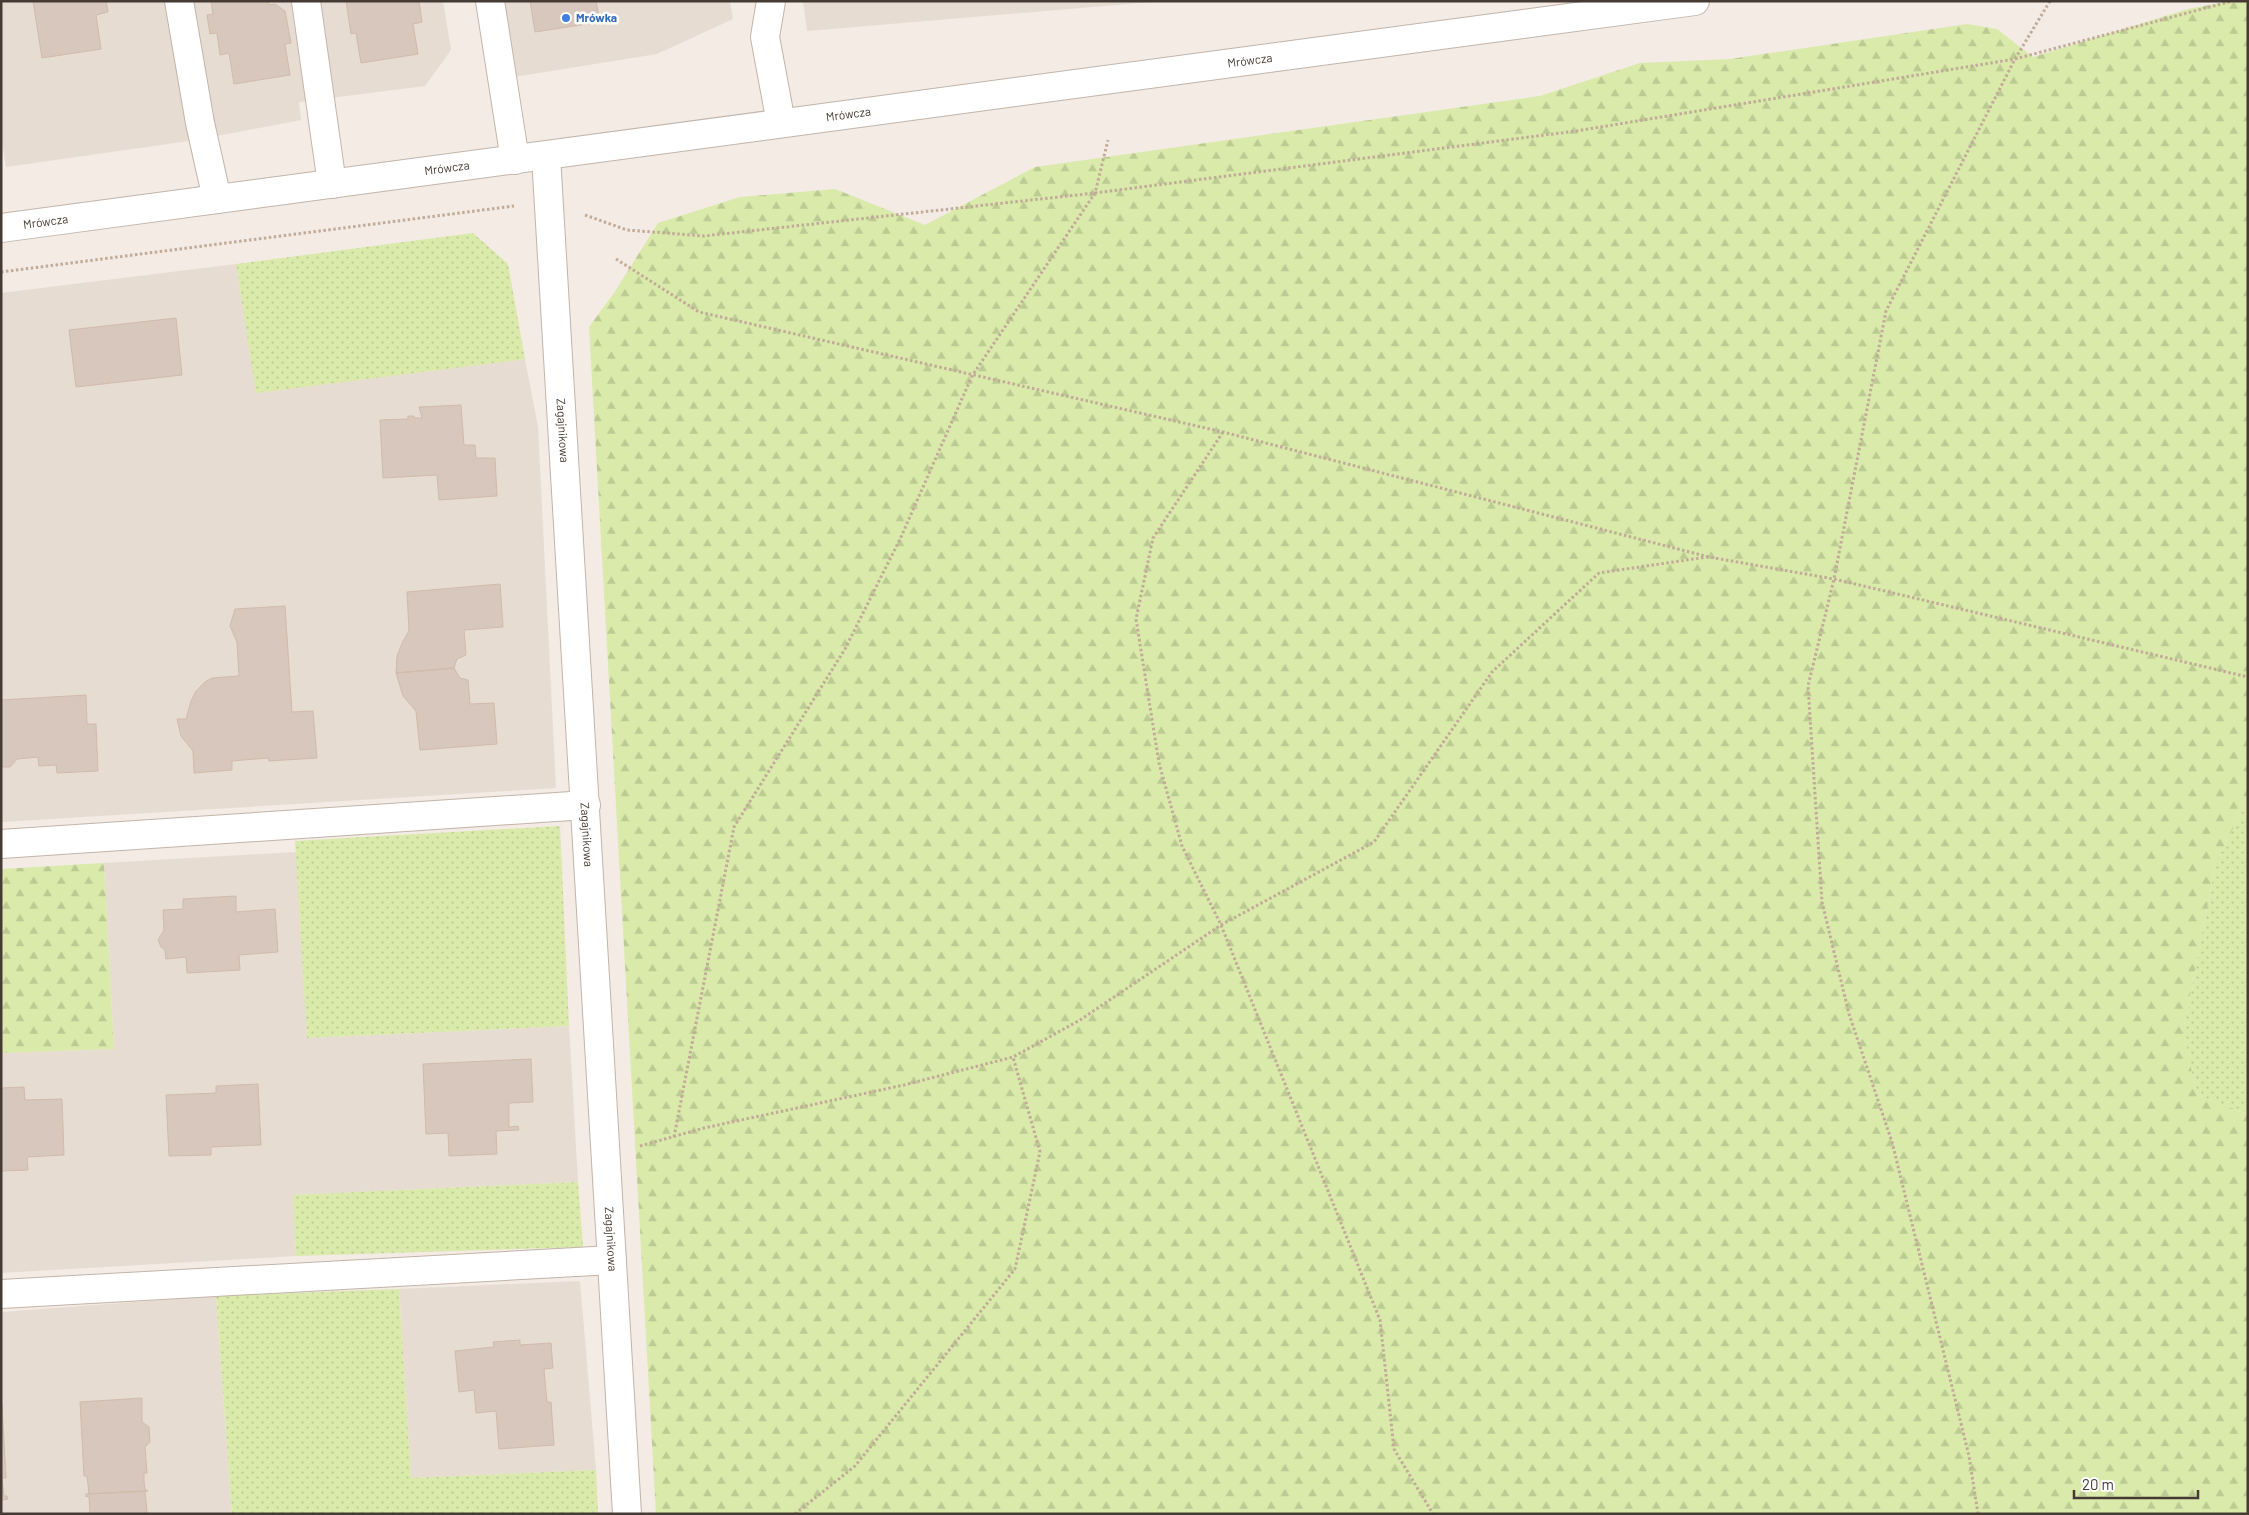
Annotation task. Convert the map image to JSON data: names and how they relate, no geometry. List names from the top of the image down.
{
  "streets": {
    "street": ["Mrówcza", "Zagajnikowa"]
  },
  "crossings": [
    ["Mrówcza", "Zagajnikowa"]
  ],
  "places": ["Mrówka"],
  "scale_bar": "20 m"
}
